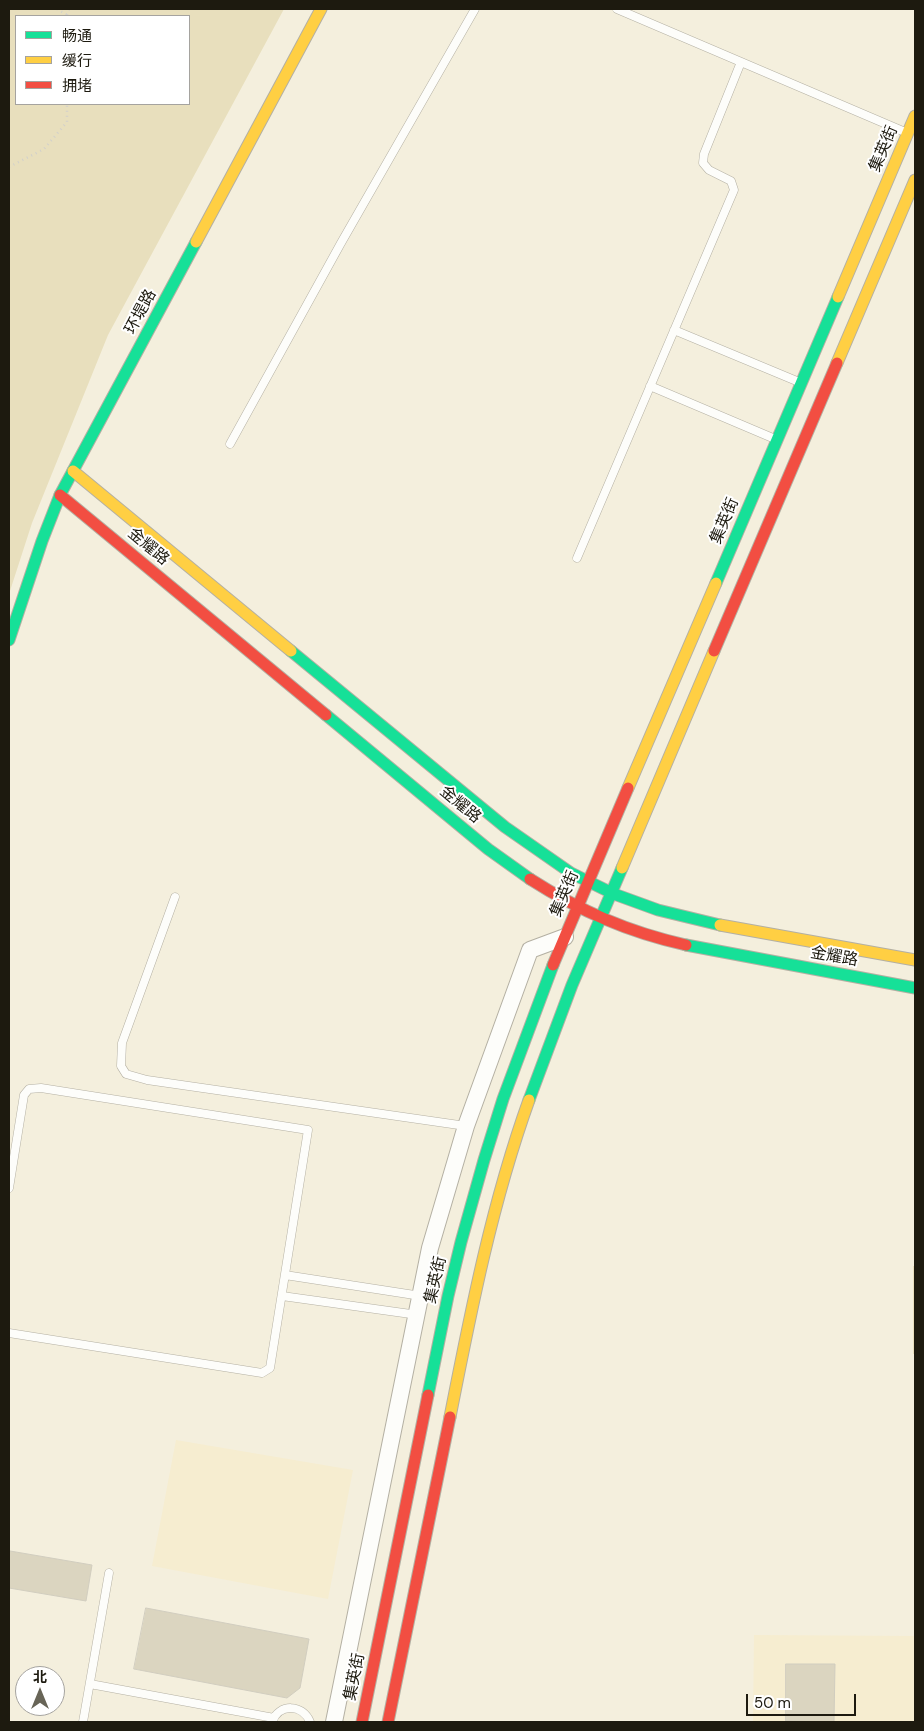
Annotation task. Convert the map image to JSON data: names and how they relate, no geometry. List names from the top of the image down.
{
  "streets": {
    "main road": ["集英街", "环堤路", "金耀路"]
  },
  "crossings": [
    ["集英街", "金耀路"],
    ["环堤路", "金耀路"]
  ],
  "legend": ["畅通", "缓行", "拥堵"],
  "scale_bar": "50 m",
  "north": "top"
}
